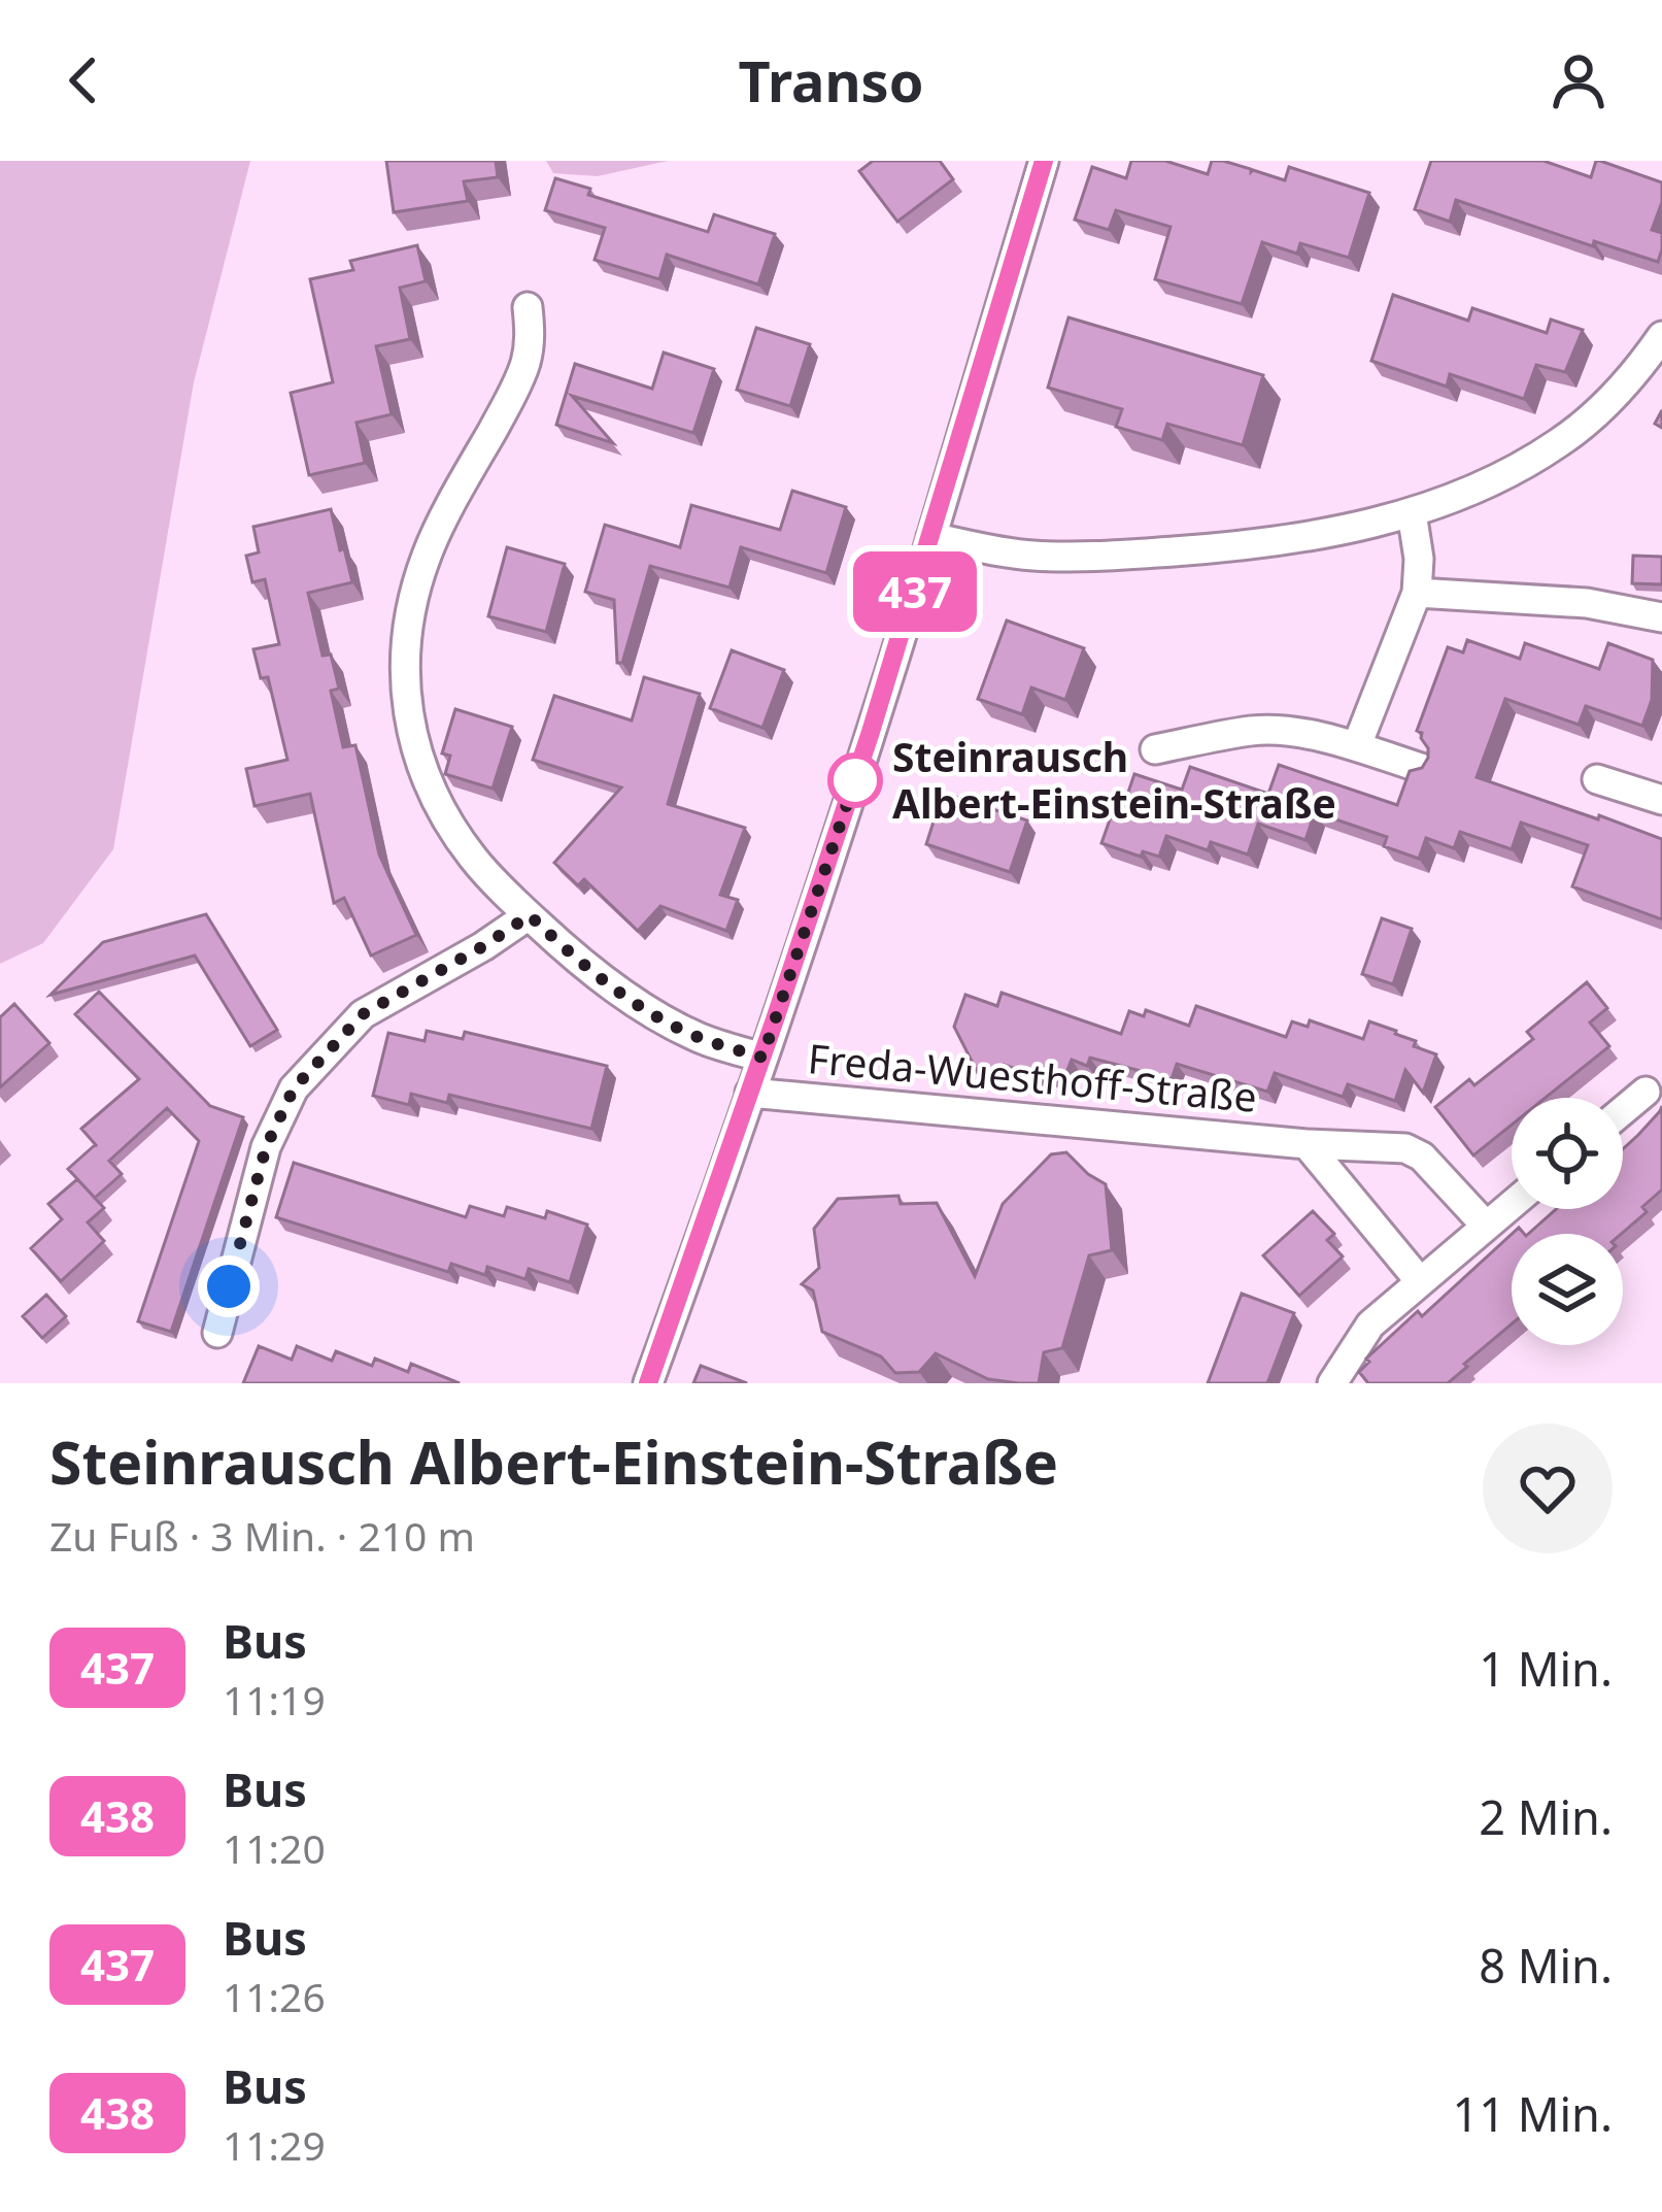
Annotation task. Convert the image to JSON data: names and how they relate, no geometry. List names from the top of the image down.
{
  "streets": {
    "street": ["Freda-Wuesthoff-Straße"]
  },
  "places": ["Steinrausch Albert-Einstein-Straße"],
  "lines": ["bus line 437"],
  "page": {
    "header": "Transo",
    "on_map": "437",
    "heading": ["Steinrausch Albert-Einstein-Straße", "Zu Fuß · 3 Min. · 210 m"],
    "list": [
      {
        "mark": "437",
        "name": "Bus",
        "note": "11:19",
        "value": "1 Min."
      },
      {
        "mark": "438",
        "name": "Bus",
        "note": "11:20",
        "value": "2 Min."
      },
      {
        "mark": "437",
        "name": "Bus",
        "note": "11:26",
        "value": "8 Min."
      },
      {
        "mark": "438",
        "name": "Bus",
        "note": "11:29",
        "value": "11 Min."
      }
    ]
  }
}
